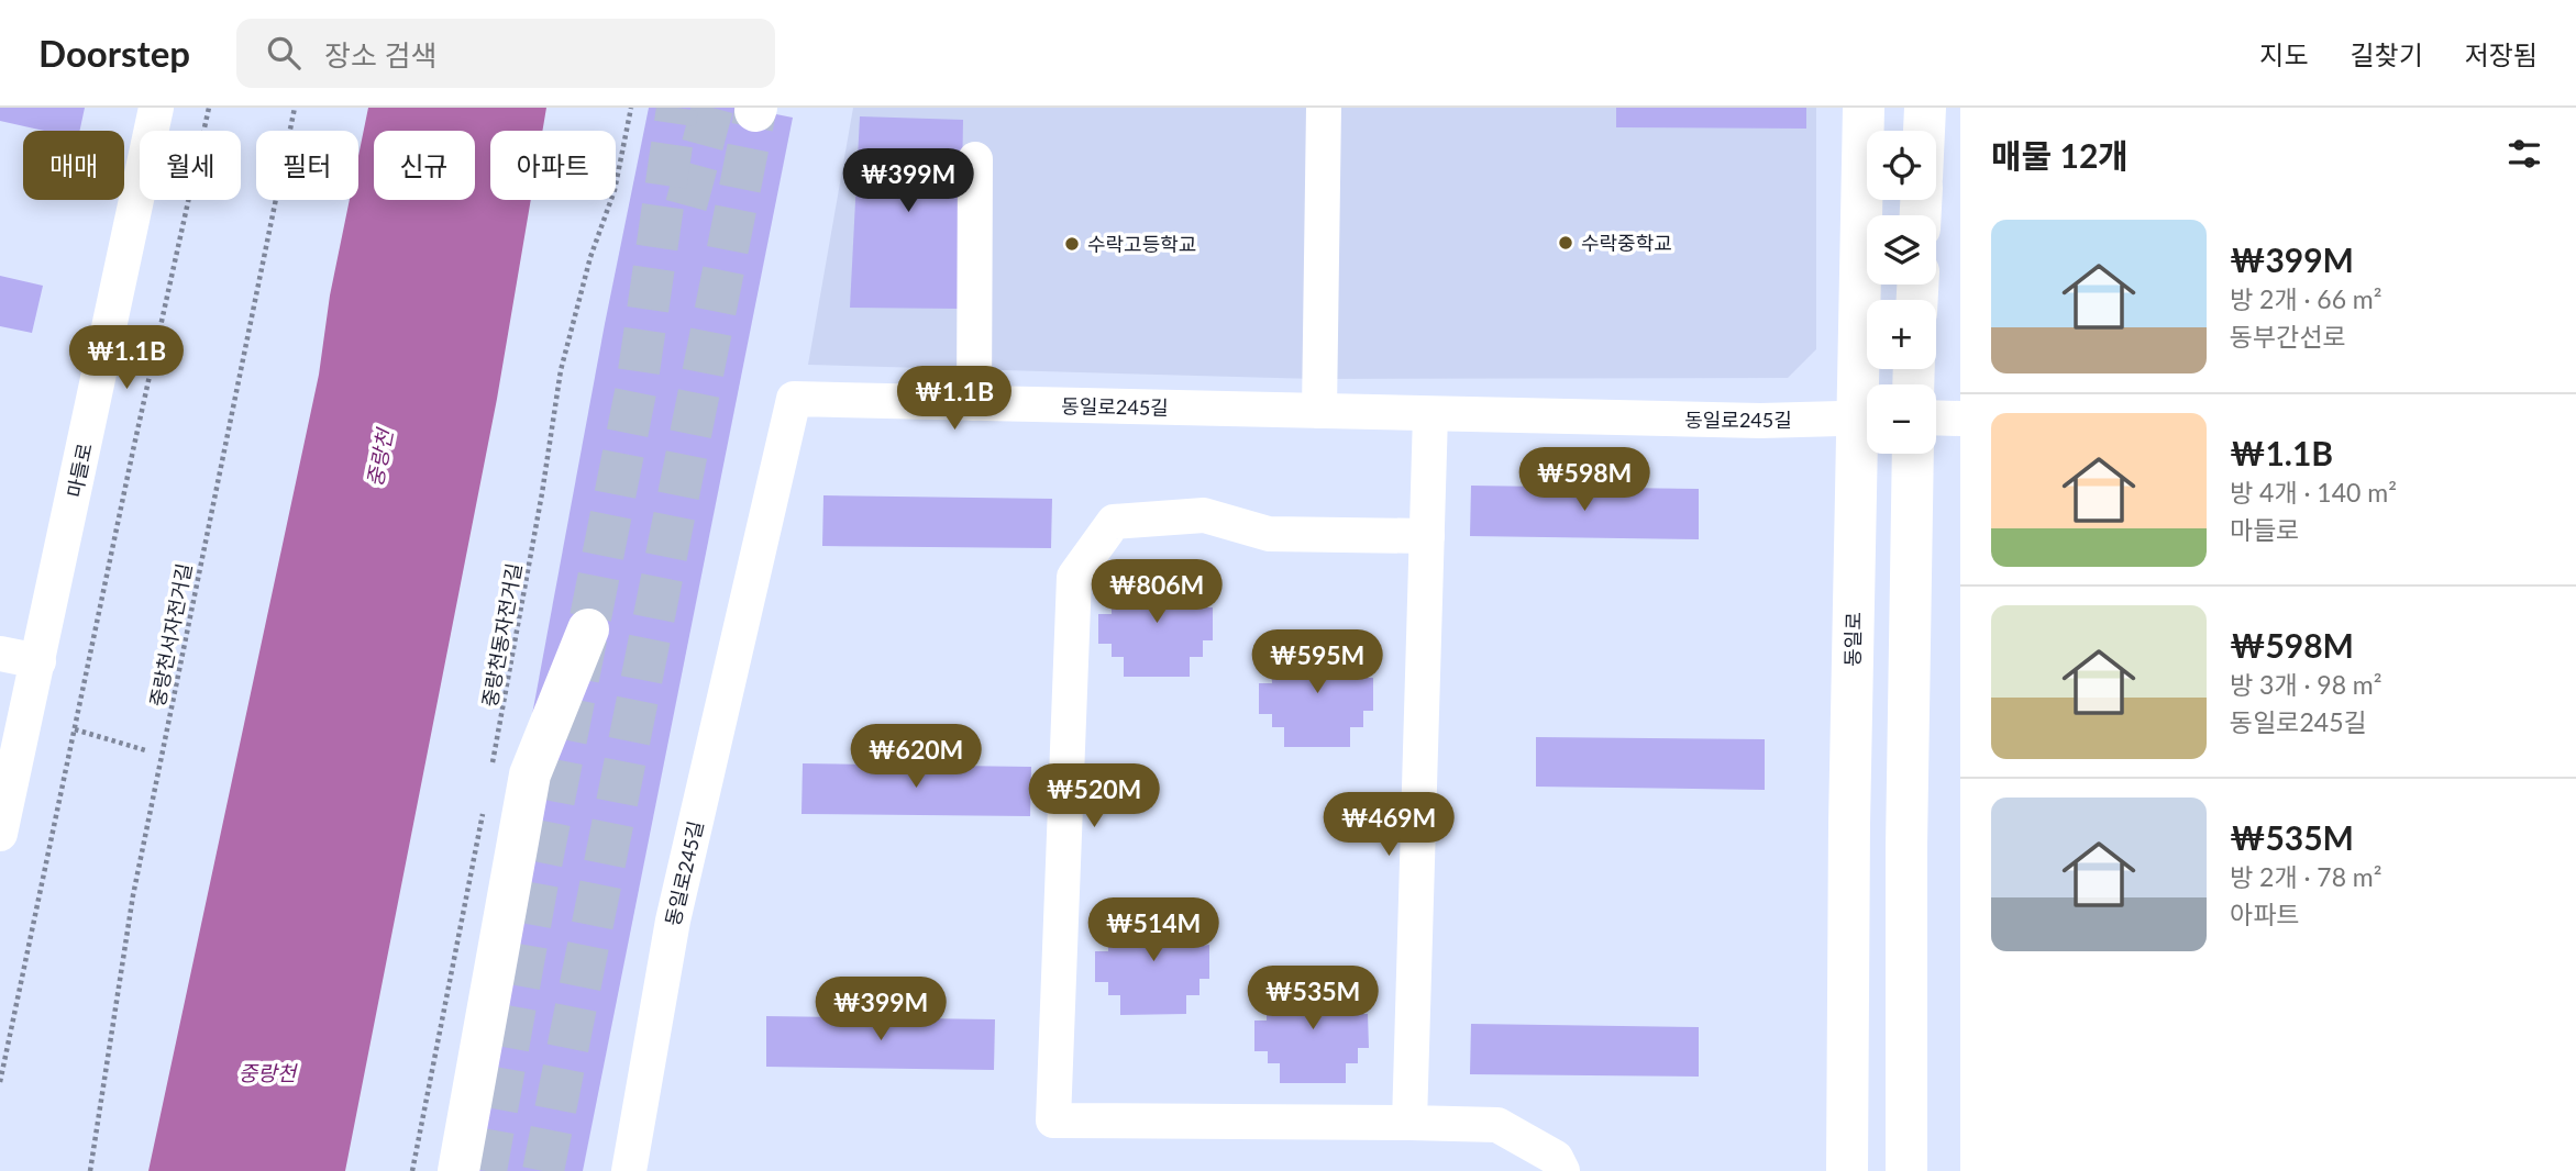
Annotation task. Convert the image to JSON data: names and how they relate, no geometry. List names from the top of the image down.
{
  "streets": {
    "main road": ["동일로"],
    "street": ["동일로245길", "마들로"],
    "path": ["중랑천서자전거길", "중랑천동자전거길"]
  },
  "water": ["중랑천"],
  "places": ["수락중학교", "수락고등학교"],
  "page": {
    "header": "Doorstep",
    "search": "장소 검색",
    "nav": ["지도", "길찾기", "저장됨"],
    "heading": "매물 12개",
    "map_buttons": ["+", "−"],
    "chip": [
      "매매",
      "월세",
      "필터",
      "신규",
      "아파트"
    ],
    "price": [
      "₩399M",
      "₩1.1B",
      "₩1.1B",
      "₩598M",
      "₩806M",
      "₩595M",
      "₩620M",
      "₩520M",
      "₩469M",
      "₩514M",
      "₩535M",
      "₩399M"
    ],
    "list": [
      {
        "name": "₩399M",
        "note": "방 2개 · 66 m² · 동부간선로"
      },
      {
        "name": "₩1.1B",
        "note": "방 4개 · 140 m² · 마들로"
      },
      {
        "name": "₩598M",
        "note": "방 3개 · 98 m² · 동일로245길"
      },
      {
        "name": "₩535M",
        "note": "방 2개 · 78 m² · 아파트"
      }
    ]
  }
}
